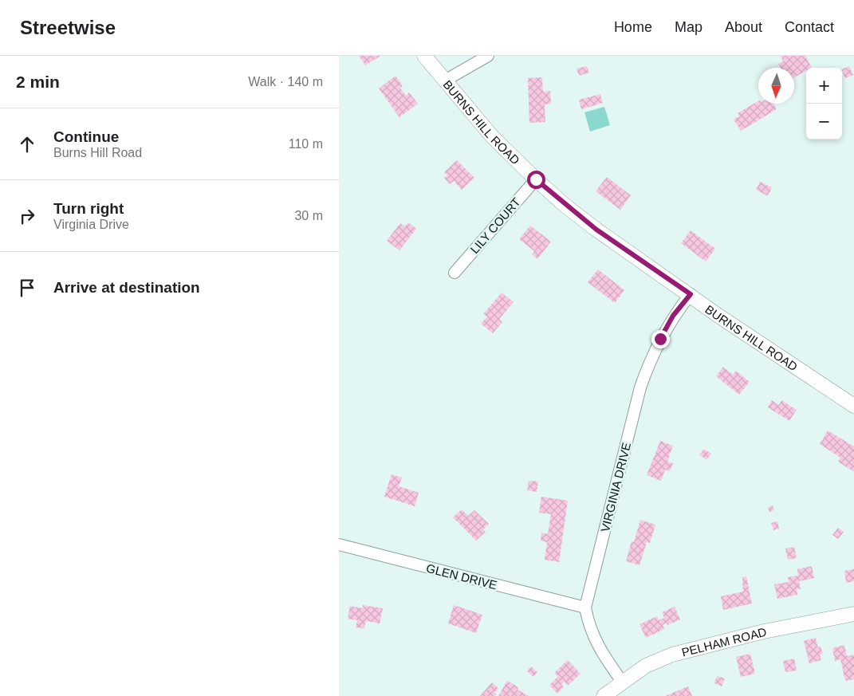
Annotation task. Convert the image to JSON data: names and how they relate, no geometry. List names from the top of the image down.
{
  "streets": {
    "street": [
      "BURNS HILL ROAD",
      "LILY COURT",
      "VIRGINIA DRIVE",
      "GLEN DRIVE",
      "PELHAM ROAD"
    ]
  },
  "crossings": [
    ["BURNS HILL ROAD", "LILY COURT"],
    ["BURNS HILL ROAD", "VIRGINIA DRIVE"],
    ["VIRGINIA DRIVE", "GLEN DRIVE"],
    ["VIRGINIA DRIVE", "PELHAM ROAD"]
  ],
  "north": "bottom",
  "page": {
    "header": "Streetwise",
    "nav": [
      "Home",
      "Map",
      "About",
      "Contact"
    ],
    "heading": ["2 min", "Walk · 140 m"],
    "map_buttons": ["+", "−"],
    "list": [
      ["Continue", "Burns Hill Road", "110 m"],
      ["Turn right", "Virginia Drive", "30 m"],
      "Arrive at destination"
    ]
  }
}
